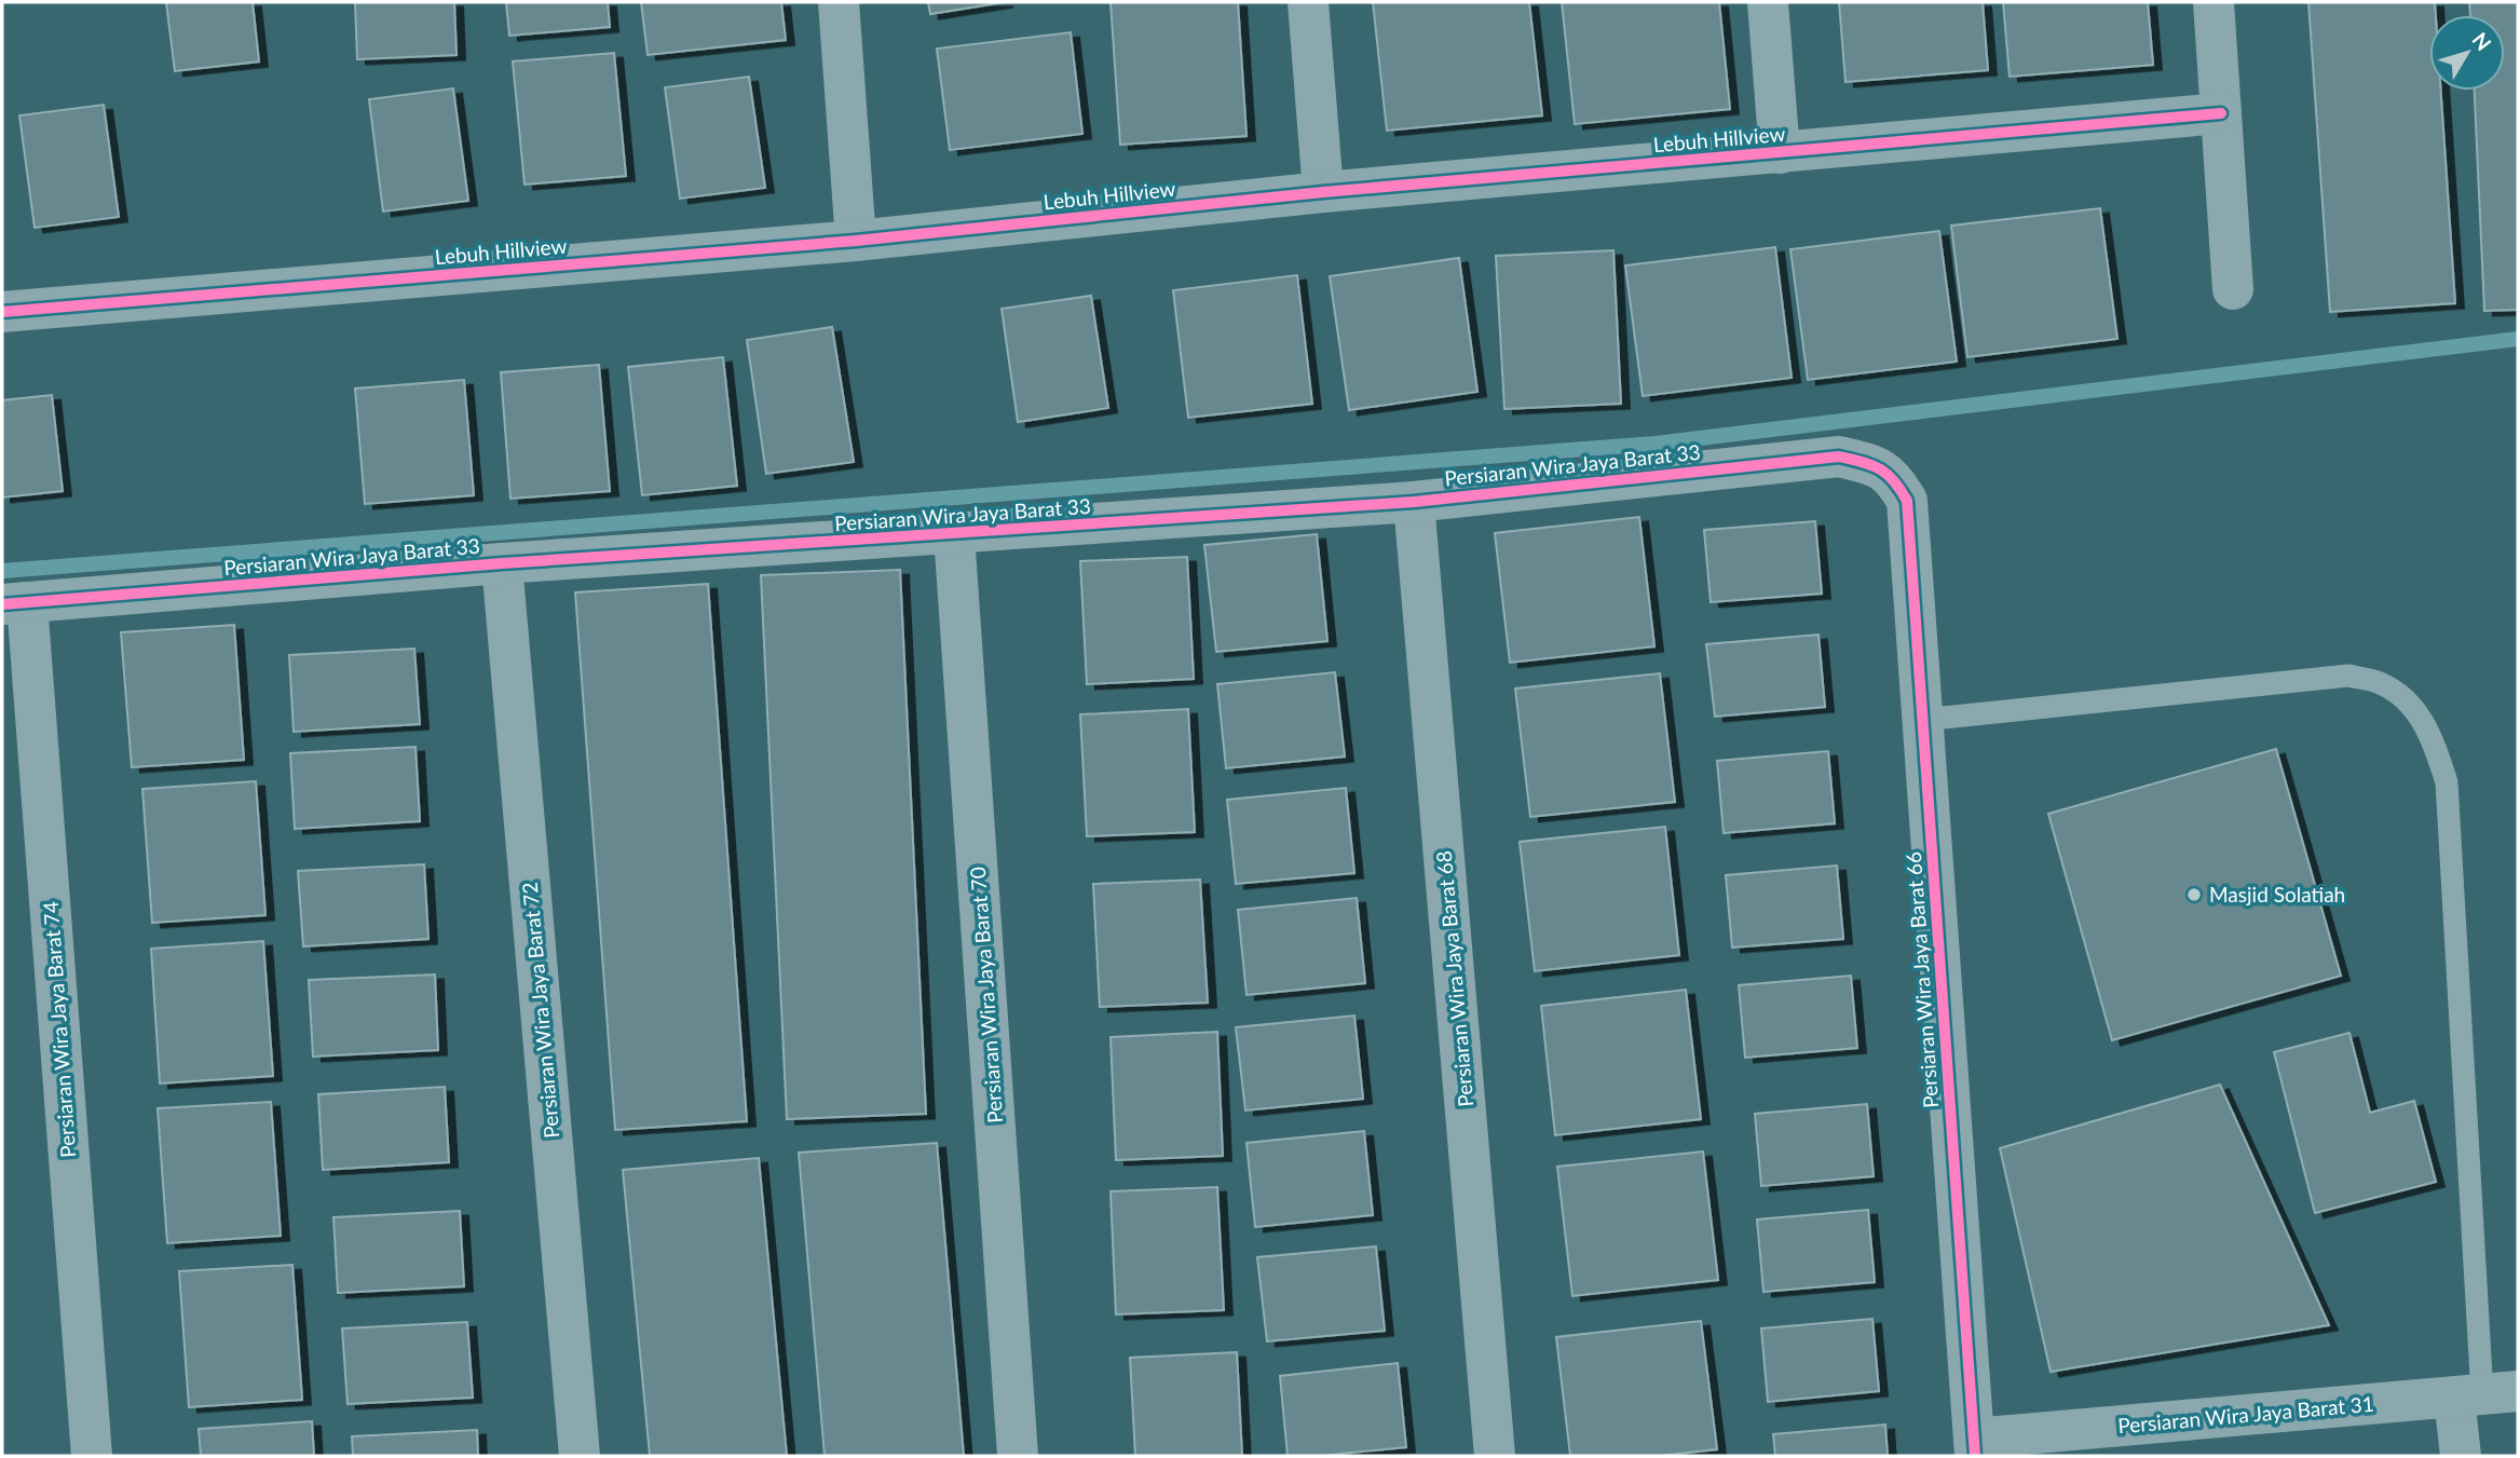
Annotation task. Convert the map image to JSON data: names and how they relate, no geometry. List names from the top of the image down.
{
  "streets": {
    "street": [
      "Lebuh Hillview",
      "Persiaran Wira Jaya Barat 33",
      "Persiaran Wira Jaya Barat 68",
      "Persiaran Wira Jaya Barat 66",
      "Persiaran Wira Jaya Barat 70",
      "Persiaran Wira Jaya Barat 72",
      "Persiaran Wira Jaya Barat 74",
      "Persiaran Wira Jaya Barat 31"
    ]
  },
  "crossings": [
    ["Persiaran Wira Jaya Barat 33", "Persiaran Wira Jaya Barat 68"],
    ["Persiaran Wira Jaya Barat 33", "Persiaran Wira Jaya Barat 66"],
    ["Persiaran Wira Jaya Barat 33", "Persiaran Wira Jaya Barat 70"],
    ["Persiaran Wira Jaya Barat 33", "Persiaran Wira Jaya Barat 72"],
    ["Persiaran Wira Jaya Barat 33", "Persiaran Wira Jaya Barat 74"],
    ["Persiaran Wira Jaya Barat 66", "Persiaran Wira Jaya Barat 31"]
  ],
  "places": ["Masjid Solatiah"],
  "north": "top right"
}
